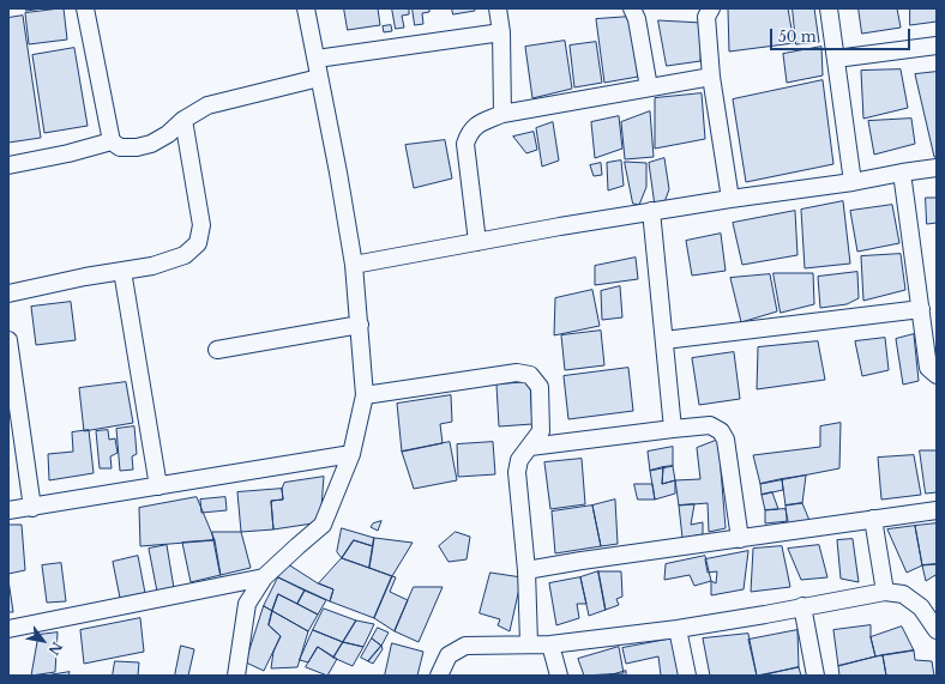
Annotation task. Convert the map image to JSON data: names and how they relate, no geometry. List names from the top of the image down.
{
  "scale_bar": "50 m",
  "north": "bottom right"
}
